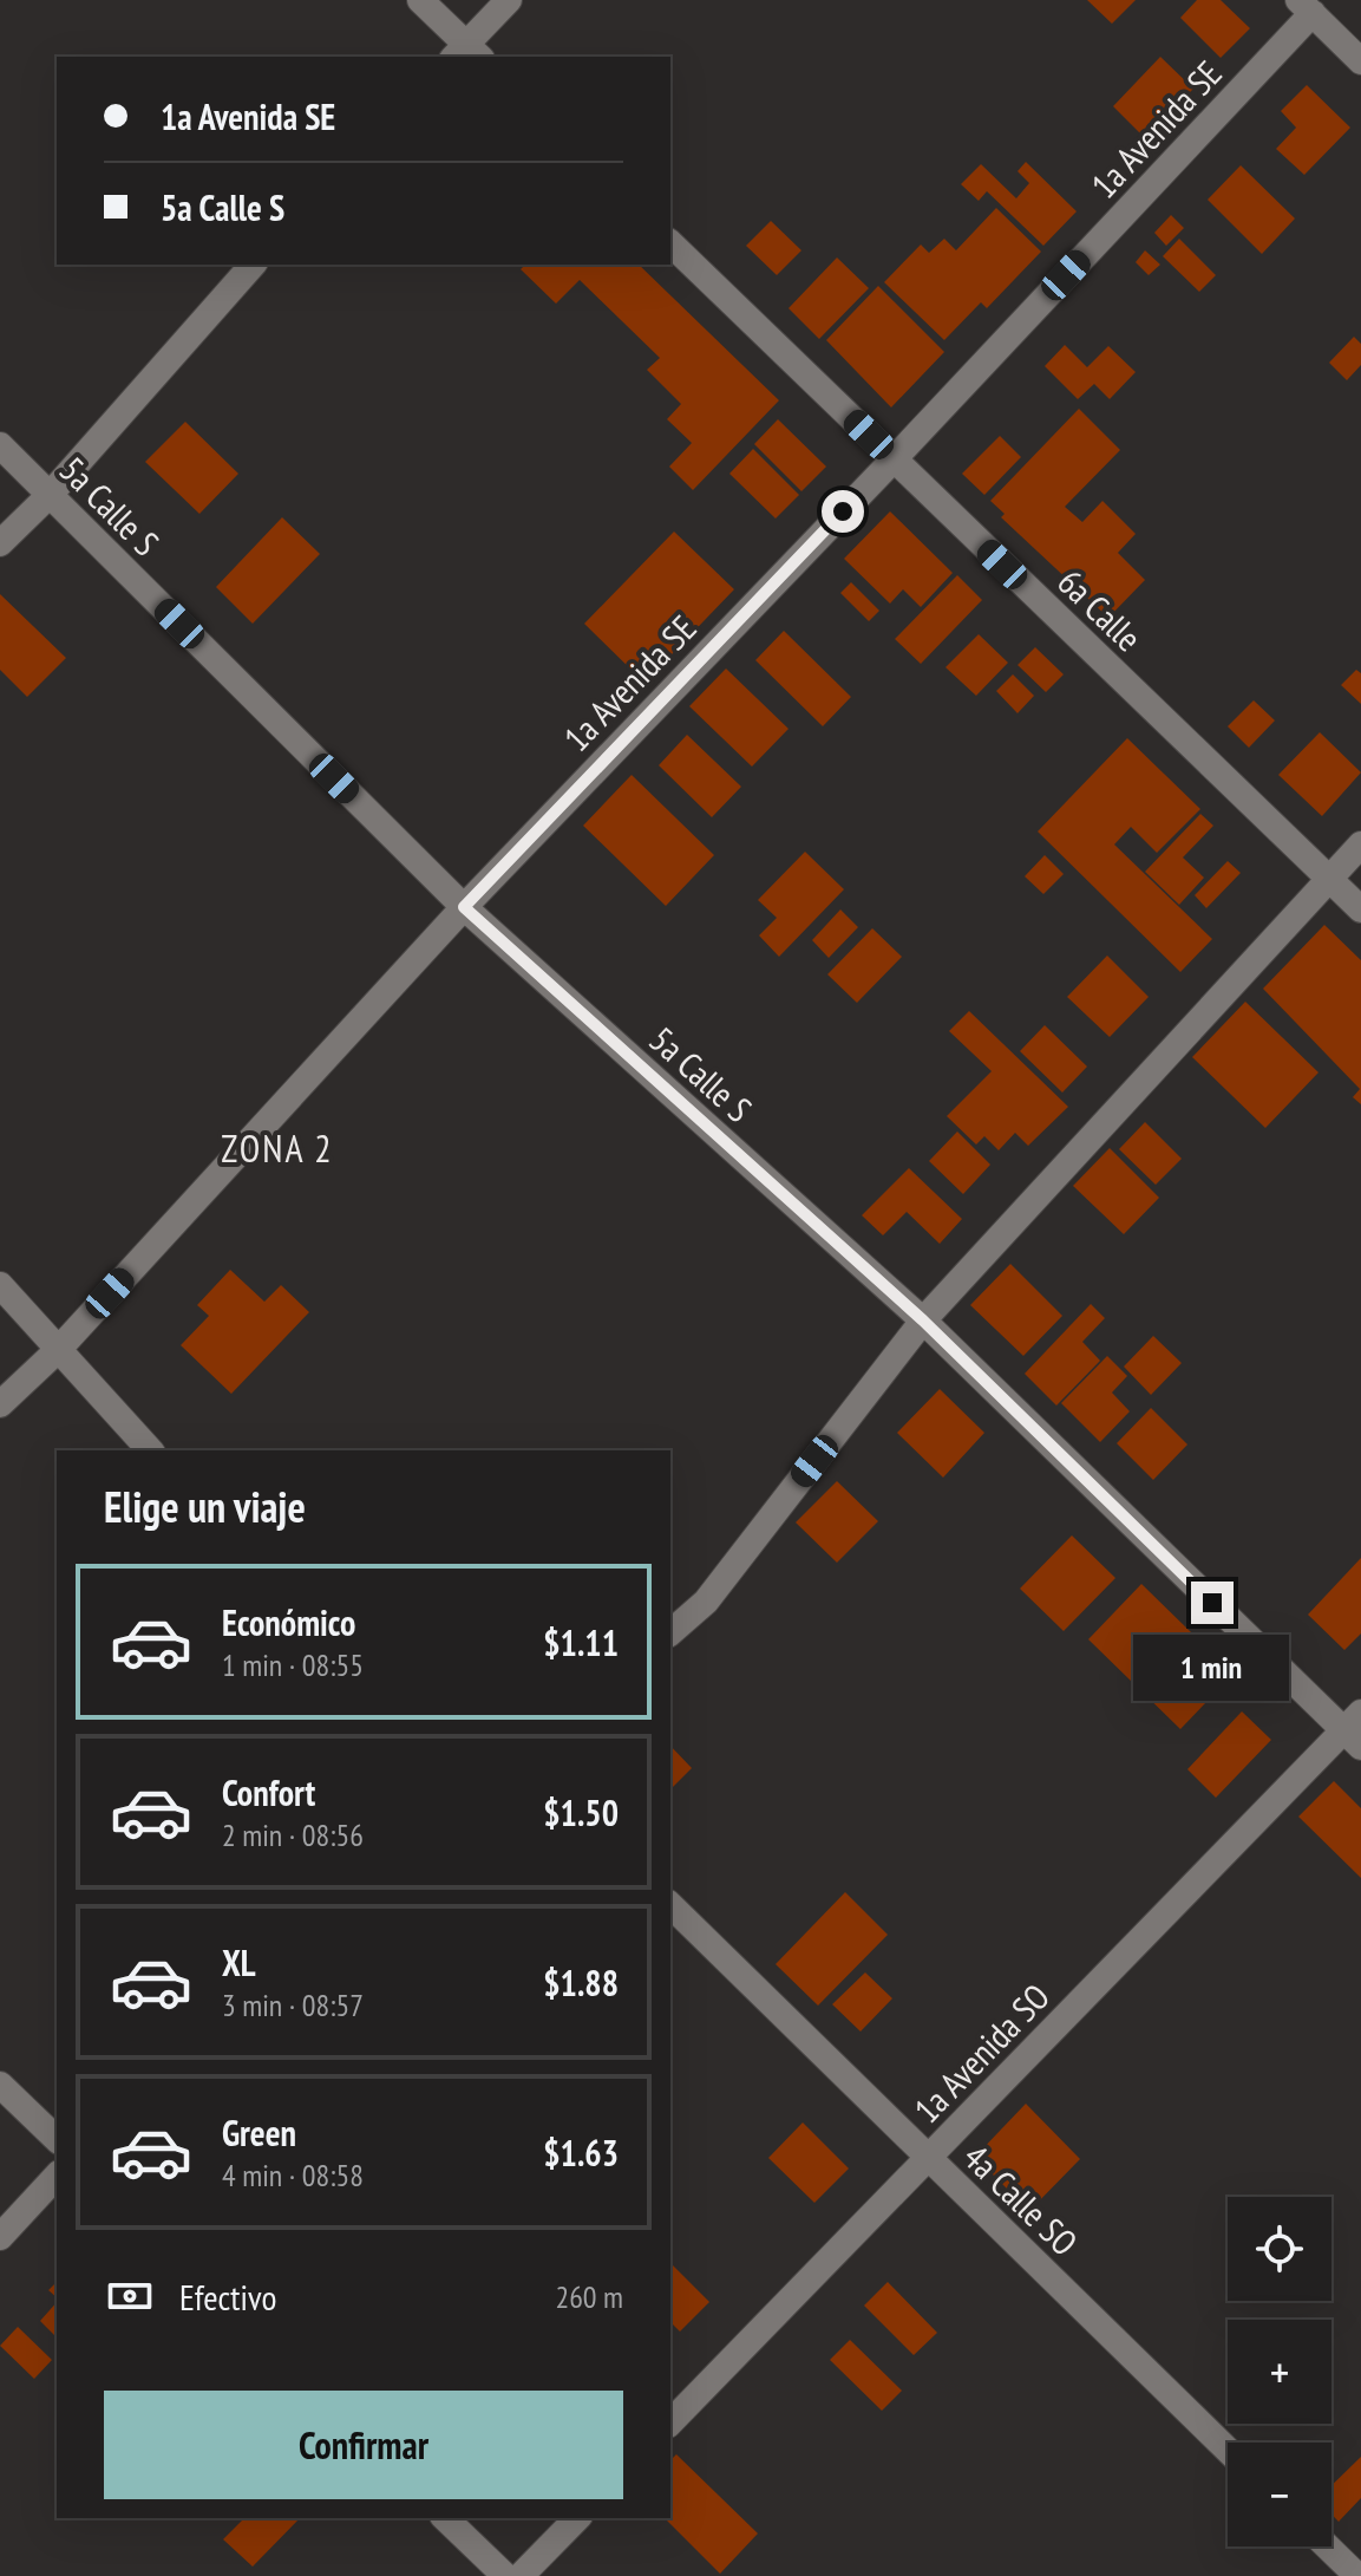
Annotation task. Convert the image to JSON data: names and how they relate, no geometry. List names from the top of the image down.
{
  "streets": {
    "street": [
      "1a Avenida SE",
      "5a Calle S",
      "6a Calle",
      "1a Avenida SO",
      "4a Calle SO"
    ]
  },
  "crossings": [
    ["1a Avenida SE", "5a Calle S"],
    ["1a Avenida SE", "6a Calle"],
    ["5a Calle S", "1a Avenida SO"],
    ["1a Avenida SO", "4a Calle SO"]
  ],
  "districts": ["ZONA 2"],
  "page": {
    "banner": ["1a Avenida SE", "5a Calle S"],
    "heading": "Elige un viaje",
    "list": [
      {
        "name": "Económico",
        "note": "1 min · 08:55",
        "value": "$1.11"
      },
      {
        "name": "Confort",
        "note": "2 min · 08:56",
        "value": "$1.50"
      },
      {
        "name": "XL",
        "note": "3 min · 08:57",
        "value": "$1.88"
      },
      {
        "name": "Green",
        "note": "4 min · 08:58",
        "value": "$1.63"
      }
    ],
    "bubble": "1 min",
    "map_buttons": ["+", "−"],
    "pay": ["Efectivo", "260 m"],
    "buttons": "Confirmar"
  }
}
